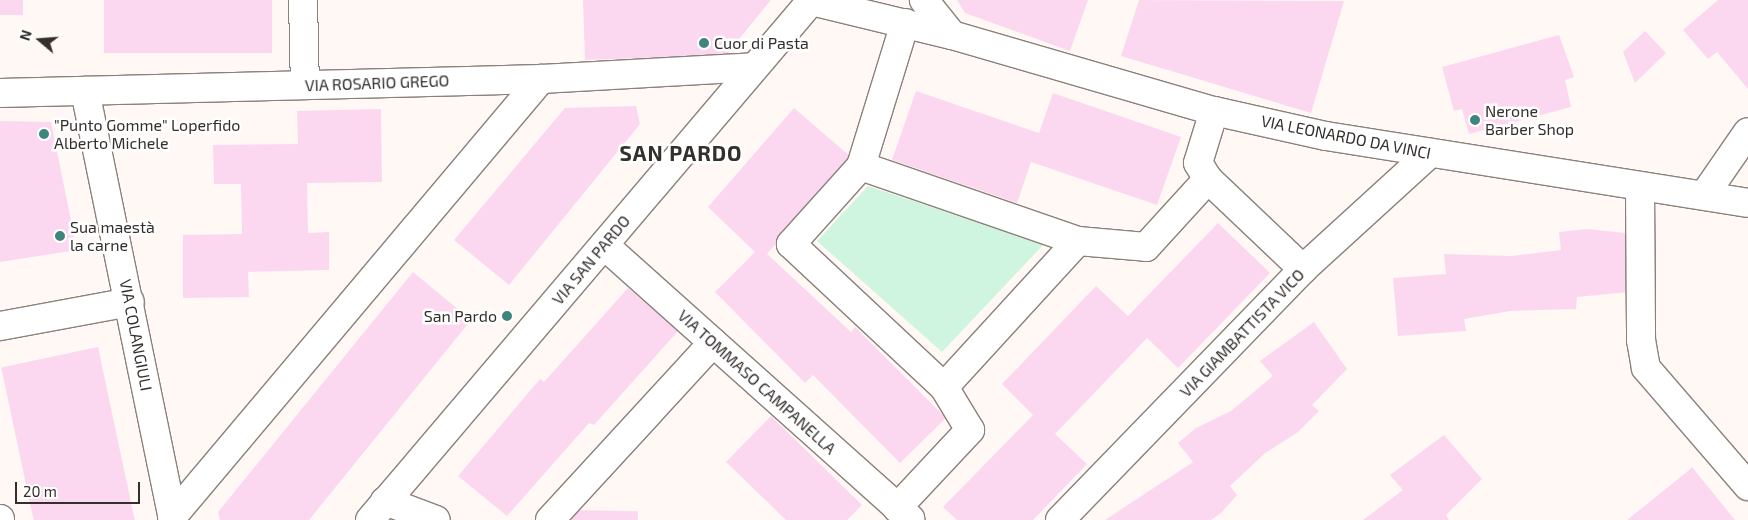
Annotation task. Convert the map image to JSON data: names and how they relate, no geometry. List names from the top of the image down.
{
  "streets": {
    "street": [
      "VIA ROSARIO GREGO",
      "VIA LEONARDO DA VINCI",
      "VIA SAN PARDO",
      "VIA GIAMBATTISTA VICO",
      "VIA COLANGIULI",
      "VIA TOMMASO CAMPANELLA"
    ]
  },
  "crossings": [
    ["VIA ROSARIO GREGO", "VIA SAN PARDO"],
    ["VIA ROSARIO GREGO", "VIA COLANGIULI"],
    ["VIA LEONARDO DA VINCI", "VIA SAN PARDO"],
    ["VIA LEONARDO DA VINCI", "VIA GIAMBATTISTA VICO"],
    ["VIA SAN PARDO", "VIA TOMMASO CAMPANELLA"]
  ],
  "districts": ["SAN PARDO"],
  "places": [
    "Cuor di Pasta",
    "Nerone Barber Shop",
    "\"Punto Gomme\" Loperfido Alberto Michele",
    "Sua maestà la carne",
    "San Pardo"
  ],
  "scale_bar": "20 m",
  "north": "left"
}
